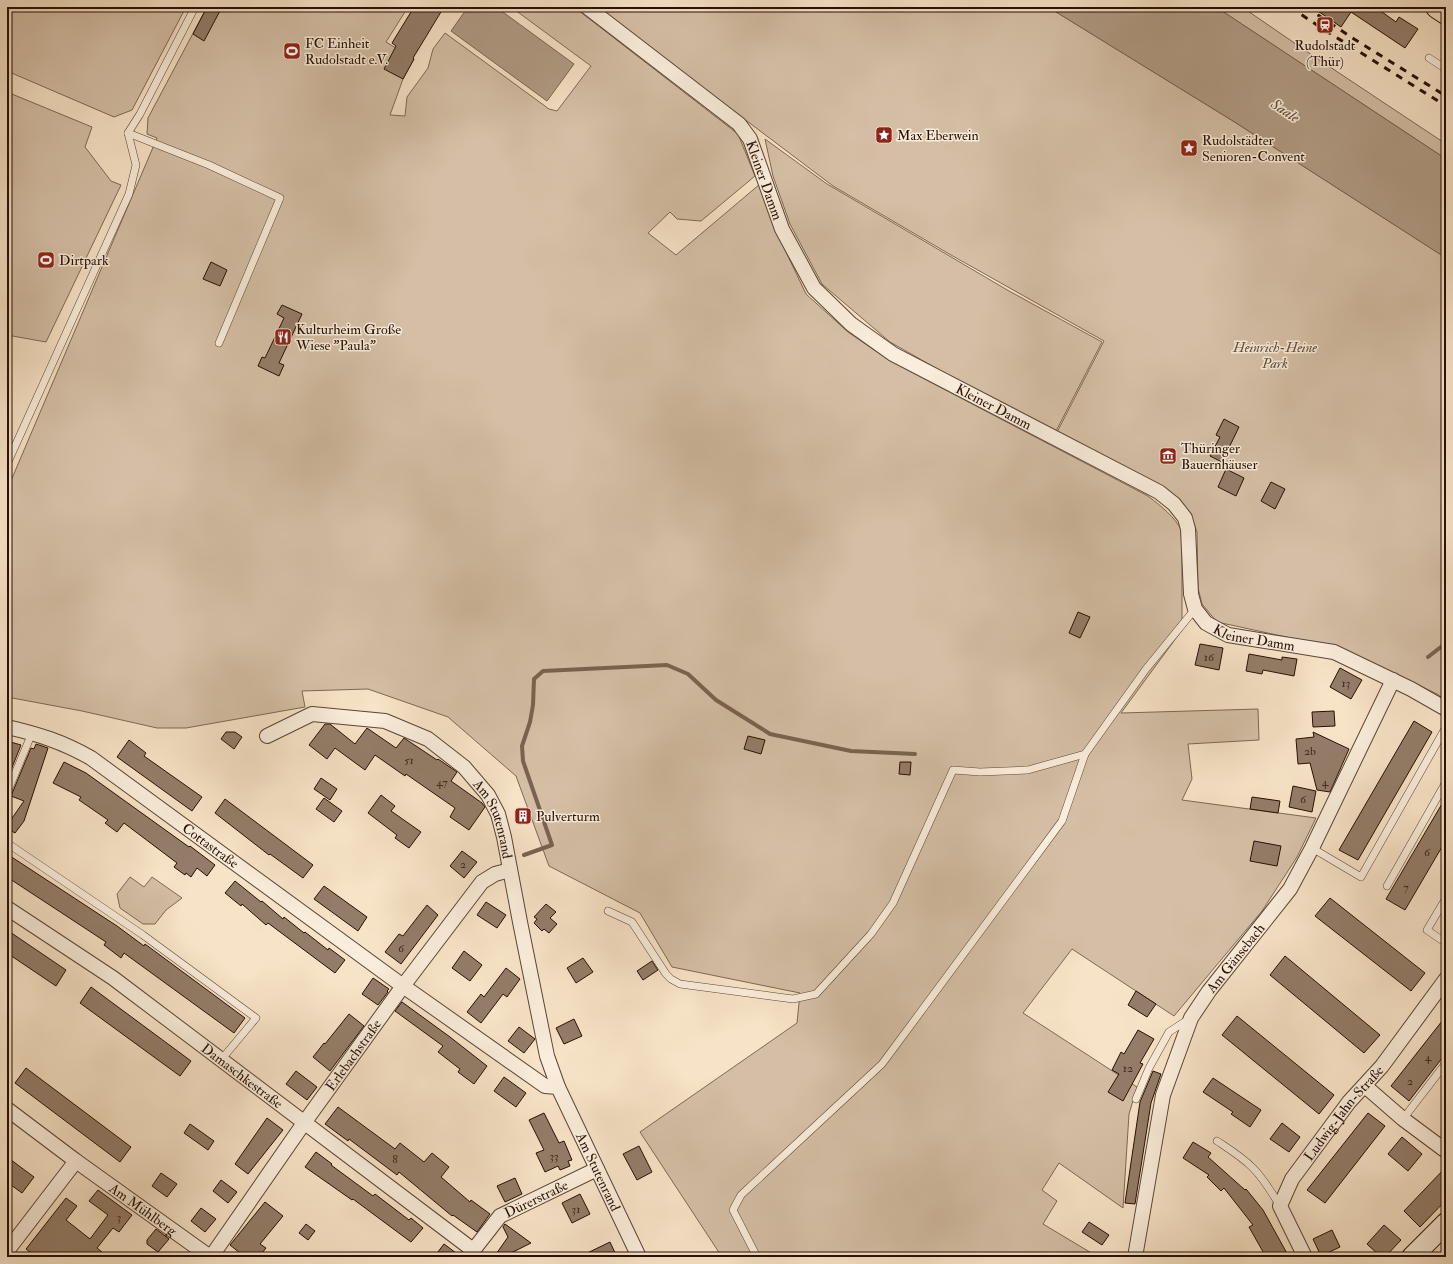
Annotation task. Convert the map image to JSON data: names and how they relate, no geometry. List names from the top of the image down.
{
  "streets": {
    "street": [
      "Kleiner Damm",
      "Am Stutenrand",
      "Cottastraße",
      "Am Gänsebach",
      "Erlebachstraße",
      "Damaschkestraße",
      "Ludwig-Jahn-Straße",
      "Dürerstraße",
      "Am Mühlberg"
    ]
  },
  "crossings": [
    ["Kleiner Damm", "Am Gänsebach"],
    ["Am Stutenrand", "Erlebachstraße"],
    ["Am Stutenrand", "Dürerstraße"],
    ["Cottastraße", "Erlebachstraße"],
    ["Erlebachstraße", "Damaschkestraße"],
    ["Erlebachstraße", "Am Mühlberg"],
    ["Damaschkestraße", "Dürerstraße"]
  ],
  "water": ["Saale"],
  "parks": ["Heinrich-Heine Park"],
  "places": {
    "station": ["Rudolstadt (Thür)"],
    "sports": ["FC Einheit Rudolstadt e.V.", "Dirtpark"],
    "place": ["Max Eberwein", "Rudolstädter Senioren-Convent"],
    "restaurant": ["Kulturheim Große Wiese \"Paula\""],
    "museum": ["Thüringer Bauernhäuser"],
    "building": ["Pulverturm"]
  },
  "house_numbers": [
    "16",
    "13",
    "2b",
    "51",
    "47",
    "4",
    "6",
    "6",
    "2",
    "7",
    "6",
    "4",
    "12",
    "2",
    "33",
    "8",
    "31",
    "3"
  ]
}
